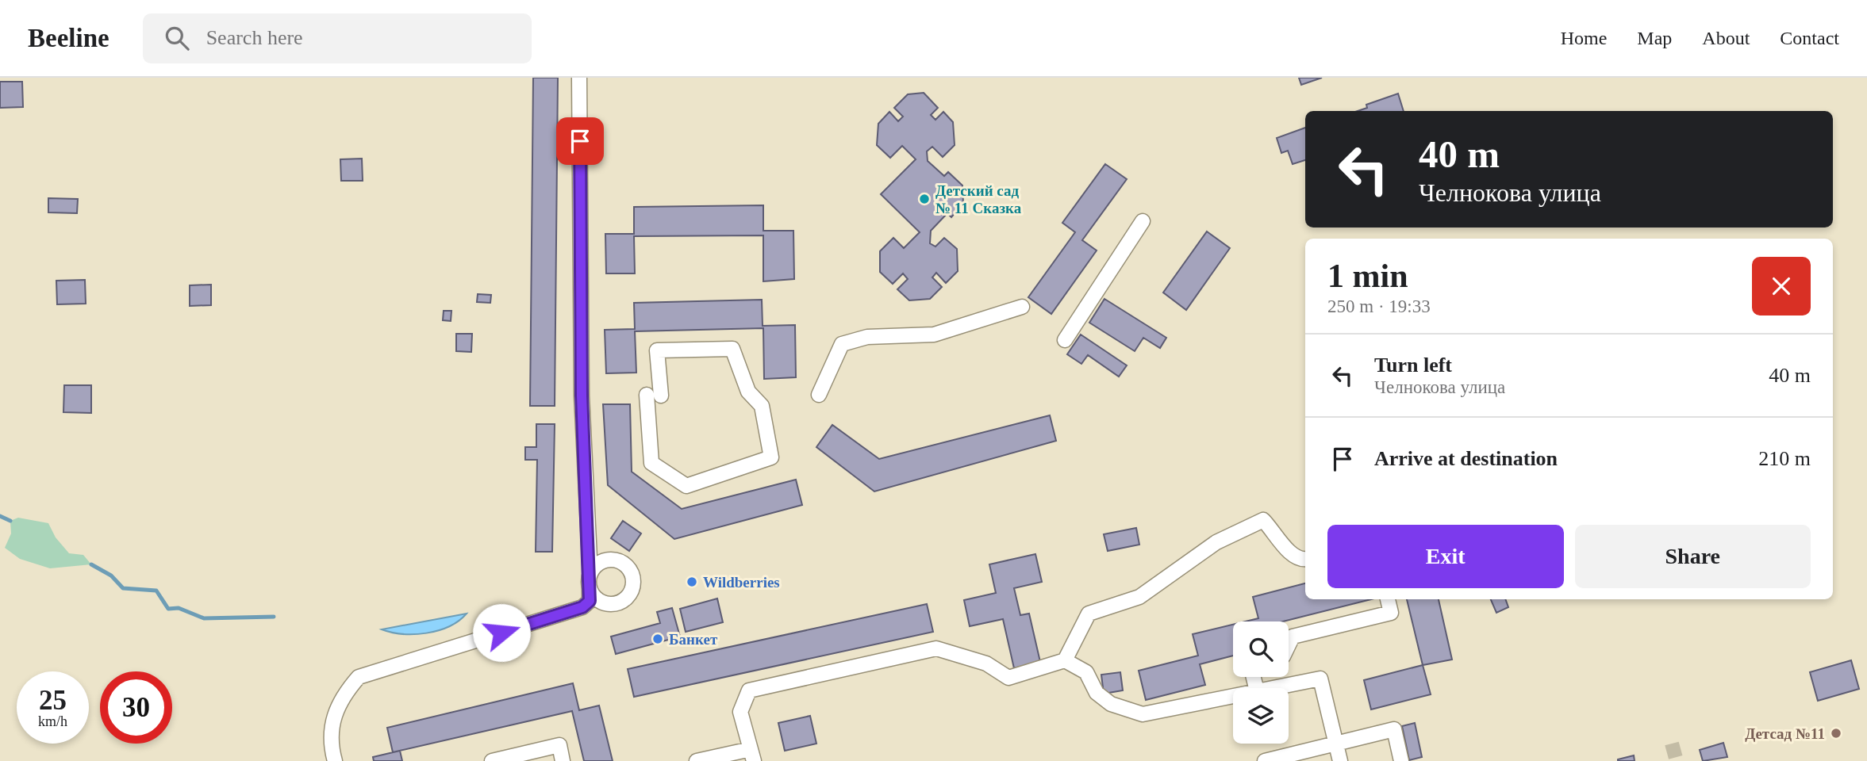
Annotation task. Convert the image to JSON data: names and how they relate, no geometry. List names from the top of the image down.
{
  "places": [
    "Детский сад № 11 Сказка",
    "Wildberries",
    "Банкет",
    "Детсад №11"
  ],
  "page": {
    "header": "Beeline",
    "search": "Search here",
    "nav": [
      "Home",
      "Map",
      "About",
      "Contact"
    ],
    "turn": ["40 m", "Челнокова улица"],
    "heading": ["1 min", "250 m · 19:33"],
    "list": [
      {
        "name": "Turn left",
        "note": "Челнокова улица",
        "value": "40 m"
      },
      {
        "name": "Arrive at destination",
        "value": "210 m"
      }
    ],
    "buttons": ["Exit", "Share"],
    "speed": "25 km/h",
    "limit": "30"
  }
}
